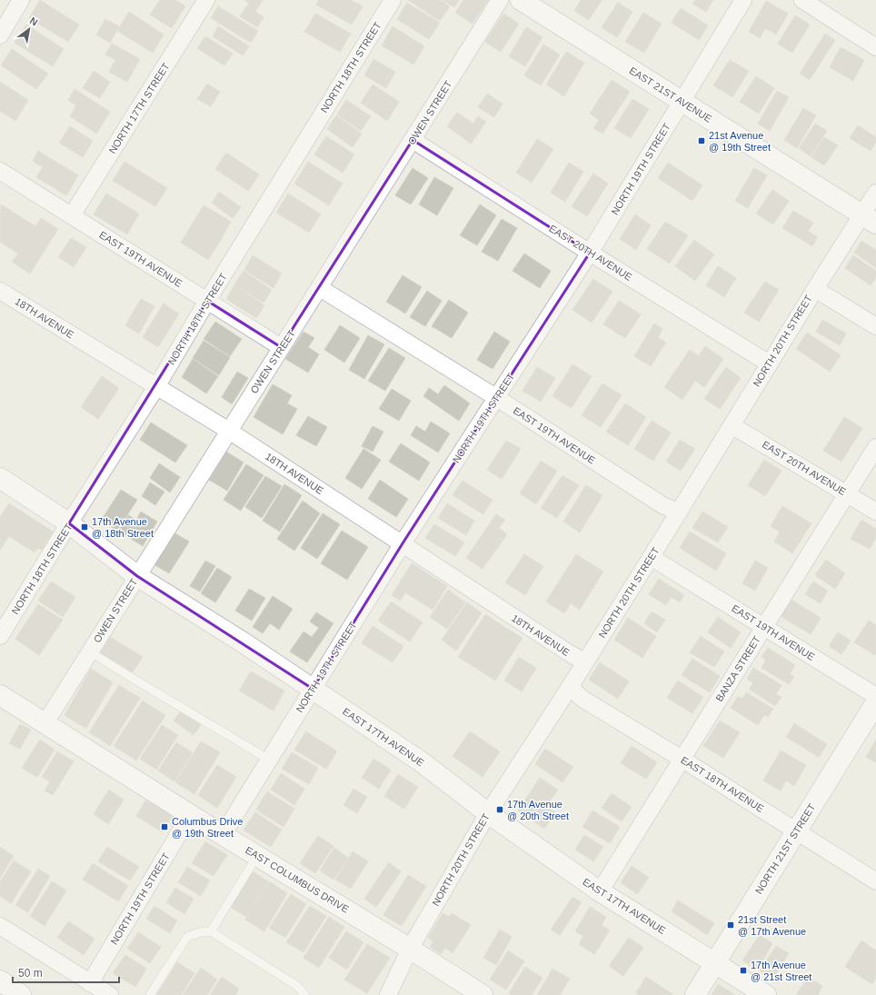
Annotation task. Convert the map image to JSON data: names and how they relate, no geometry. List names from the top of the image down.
{
  "streets": {
    "main road": [
      "EAST 21ST AVENUE",
      "EAST 17TH AVENUE",
      "NORTH 21ST STREET",
      "EAST COLUMBUS DRIVE"
    ],
    "street": [
      "NORTH 18TH STREET",
      "NORTH 17TH STREET",
      "OWEN STREET",
      "NORTH 19TH STREET",
      "EAST 20TH AVENUE",
      "EAST 19TH AVENUE",
      "18TH AVENUE",
      "NORTH 20TH STREET",
      "BANZA STREET",
      "EAST 18TH AVENUE"
    ]
  },
  "crossings": [
    ["NORTH 18TH STREET", "EAST 19TH AVENUE"],
    ["NORTH 18TH STREET", "18TH AVENUE"],
    ["NORTH 18TH STREET", "EAST 17TH AVENUE"],
    ["EAST 21ST AVENUE", "NORTH 19TH STREET"],
    ["EAST 21ST AVENUE", "NORTH 20TH STREET"],
    ["NORTH 17TH STREET", "EAST 19TH AVENUE"],
    ["OWEN STREET", "EAST 20TH AVENUE"],
    ["OWEN STREET", "EAST 19TH AVENUE"],
    ["OWEN STREET", "18TH AVENUE"],
    ["OWEN STREET", "EAST 17TH AVENUE"],
    ["OWEN STREET", "EAST COLUMBUS DRIVE"],
    ["NORTH 19TH STREET", "EAST 20TH AVENUE"],
    ["NORTH 19TH STREET", "EAST 19TH AVENUE"],
    ["NORTH 19TH STREET", "18TH AVENUE"],
    ["NORTH 19TH STREET", "EAST 17TH AVENUE"],
    ["NORTH 19TH STREET", "EAST COLUMBUS DRIVE"],
    ["EAST 20TH AVENUE", "NORTH 20TH STREET"],
    ["EAST 20TH AVENUE", "BANZA STREET"],
    ["EAST 19TH AVENUE", "NORTH 20TH STREET"],
    ["EAST 19TH AVENUE", "BANZA STREET"],
    ["18TH AVENUE", "NORTH 20TH STREET"],
    ["NORTH 20TH STREET", "EAST 17TH AVENUE"],
    ["NORTH 20TH STREET", "EAST 18TH AVENUE"],
    ["NORTH 20TH STREET", "EAST COLUMBUS DRIVE"],
    ["BANZA STREET", "EAST 17TH AVENUE"],
    ["BANZA STREET", "EAST 18TH AVENUE"],
    ["EAST 17TH AVENUE", "NORTH 21ST STREET"],
    ["EAST 18TH AVENUE", "NORTH 21ST STREET"]
  ],
  "places": {
    "transit": [
      "21st Avenue @ 19th Street",
      "17th Avenue @ 18th Street",
      "17th Avenue @ 20th Street",
      "Columbus Drive @ 19th Street",
      "21st Street @ 17th Avenue",
      "17th Avenue @ 21st Street"
    ]
  },
  "scale_bar": "50 m",
  "north": "top right"
}
